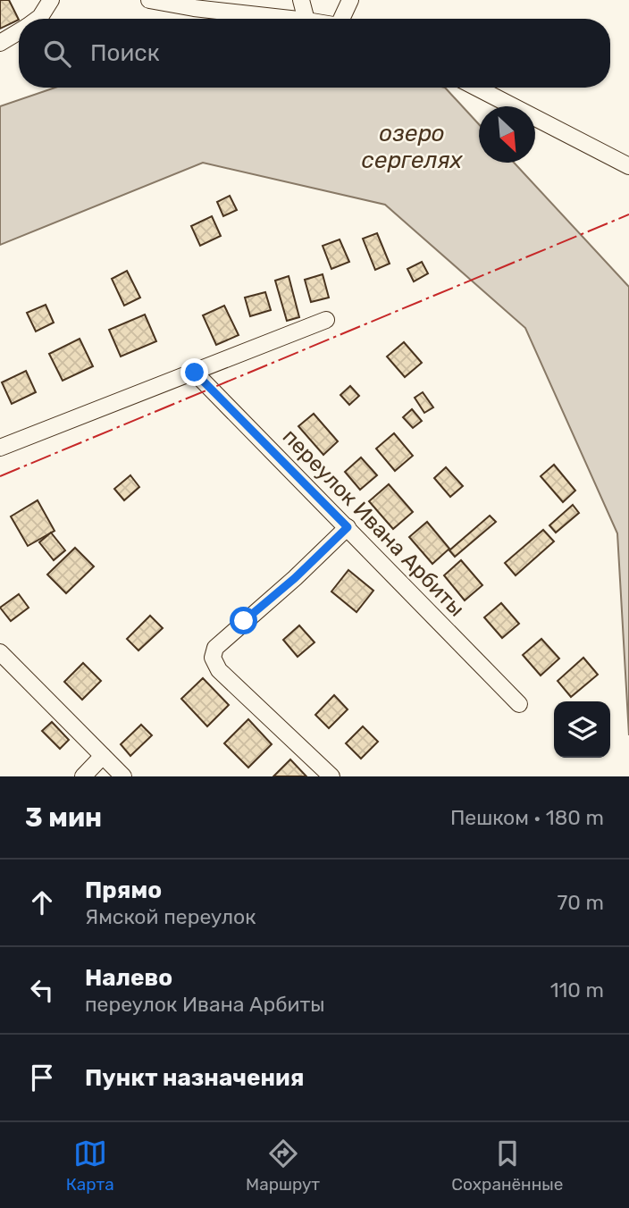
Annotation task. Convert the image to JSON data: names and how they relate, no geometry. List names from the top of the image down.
{
  "streets": {
    "street": ["переулок Ивана Арбиты"]
  },
  "water": ["озеро сергелях"],
  "north": "bottom right",
  "page": {
    "search": "Поиск",
    "heading": ["3 мин", "Пешком · 180 m"],
    "list": [
      ["Прямо", "Ямской переулок", "70 m"],
      ["Налево", "переулок Ивана Арбиты", "110 m"],
      "Пункт назначения"
    ],
    "nav": ["Карта", "Маршрут", "Сохранённые"]
  }
}
